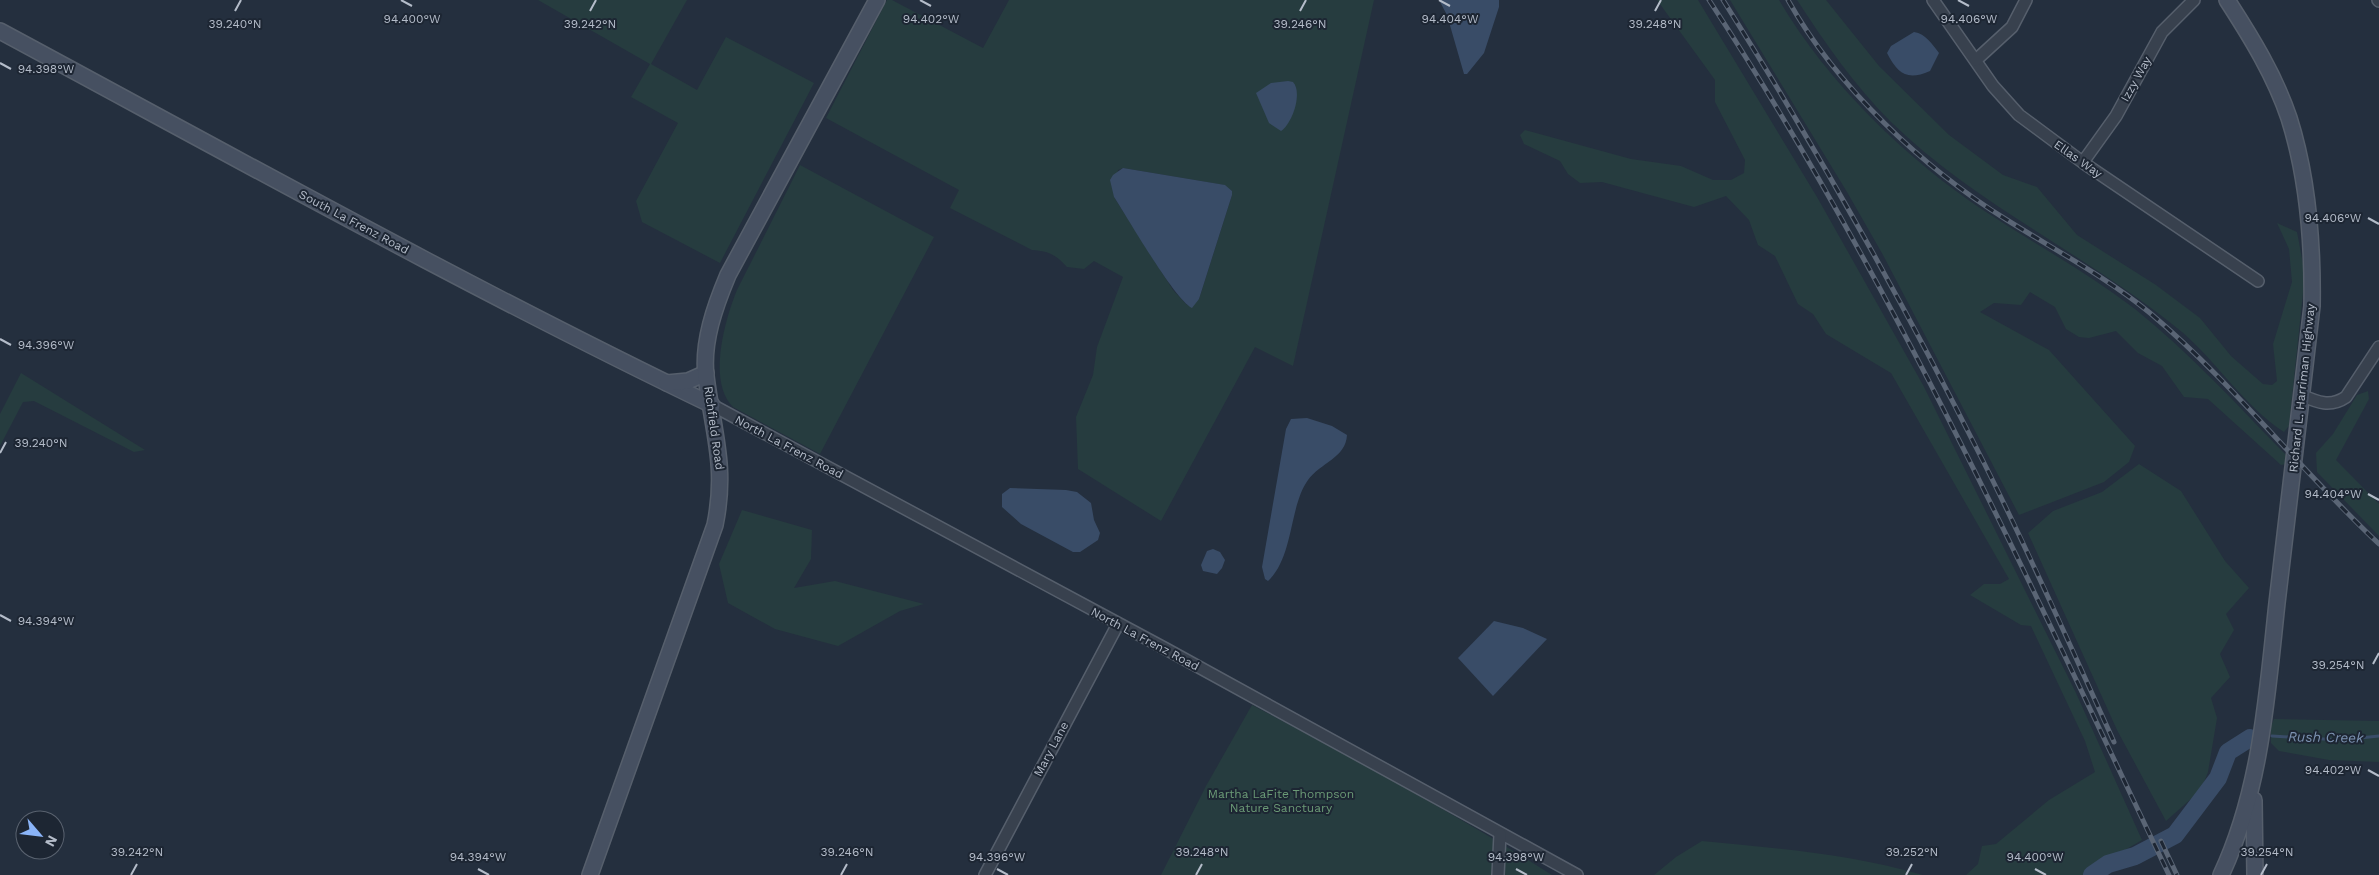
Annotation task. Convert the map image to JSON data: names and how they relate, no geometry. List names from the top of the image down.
{
  "streets": {
    "street": [
      "Izzy Way",
      "Ellas Way",
      "South La Frenz Road",
      "Richard L. Harriman Highway",
      "Richfield Road",
      "North La Frenz Road",
      "Mary Lane"
    ]
  },
  "crossings": [
    ["Izzy Way", "Ellas Way"],
    ["South La Frenz Road", "Richfield Road"],
    ["South La Frenz Road", "North La Frenz Road"],
    ["Richfield Road", "North La Frenz Road"],
    ["North La Frenz Road", "Mary Lane"]
  ],
  "water": ["Rush Creek"],
  "parks": ["Martha LaFite Thompson Nature Sanctuary"],
  "north": "bottom right",
  "coordinates": [
    "94.402°W",
    "94.400°W",
    "94.404°W",
    "94.406°W",
    "39.240°N",
    "39.242°N",
    "39.246°N",
    "39.248°N",
    "94.398°W",
    "94.396°W",
    "94.394°W",
    "39.254°N",
    "39.252°N"
  ]
}
